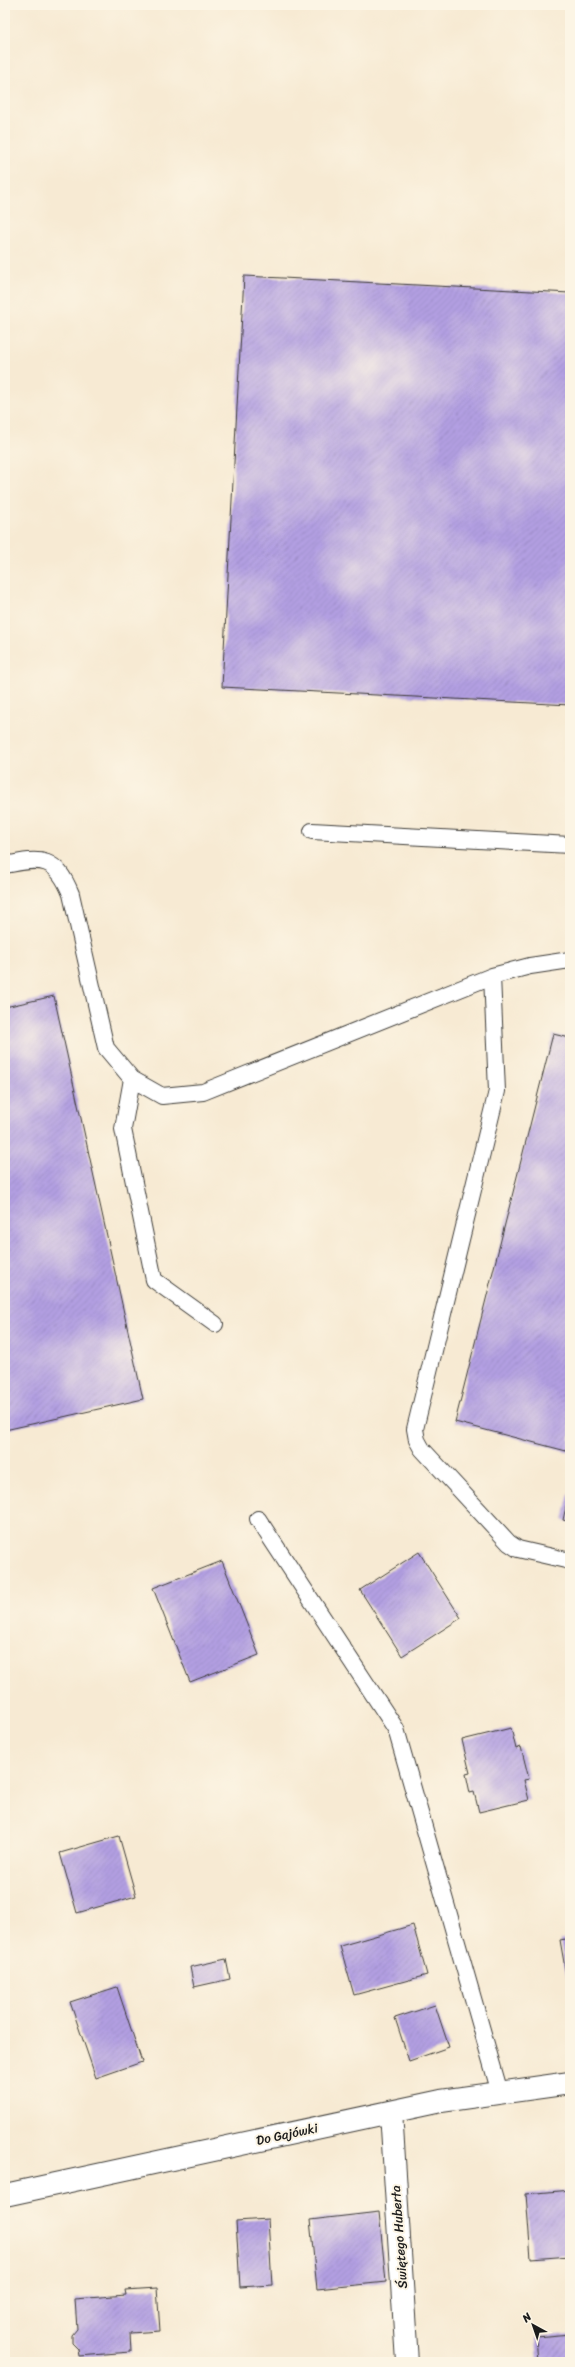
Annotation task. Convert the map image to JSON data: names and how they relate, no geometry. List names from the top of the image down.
{
  "streets": {
    "street": ["Do Gajówki", "Świętego Huberta"]
  },
  "crossings": [
    ["Do Gajówki", "Świętego Huberta"]
  ],
  "north": "top left"
}
